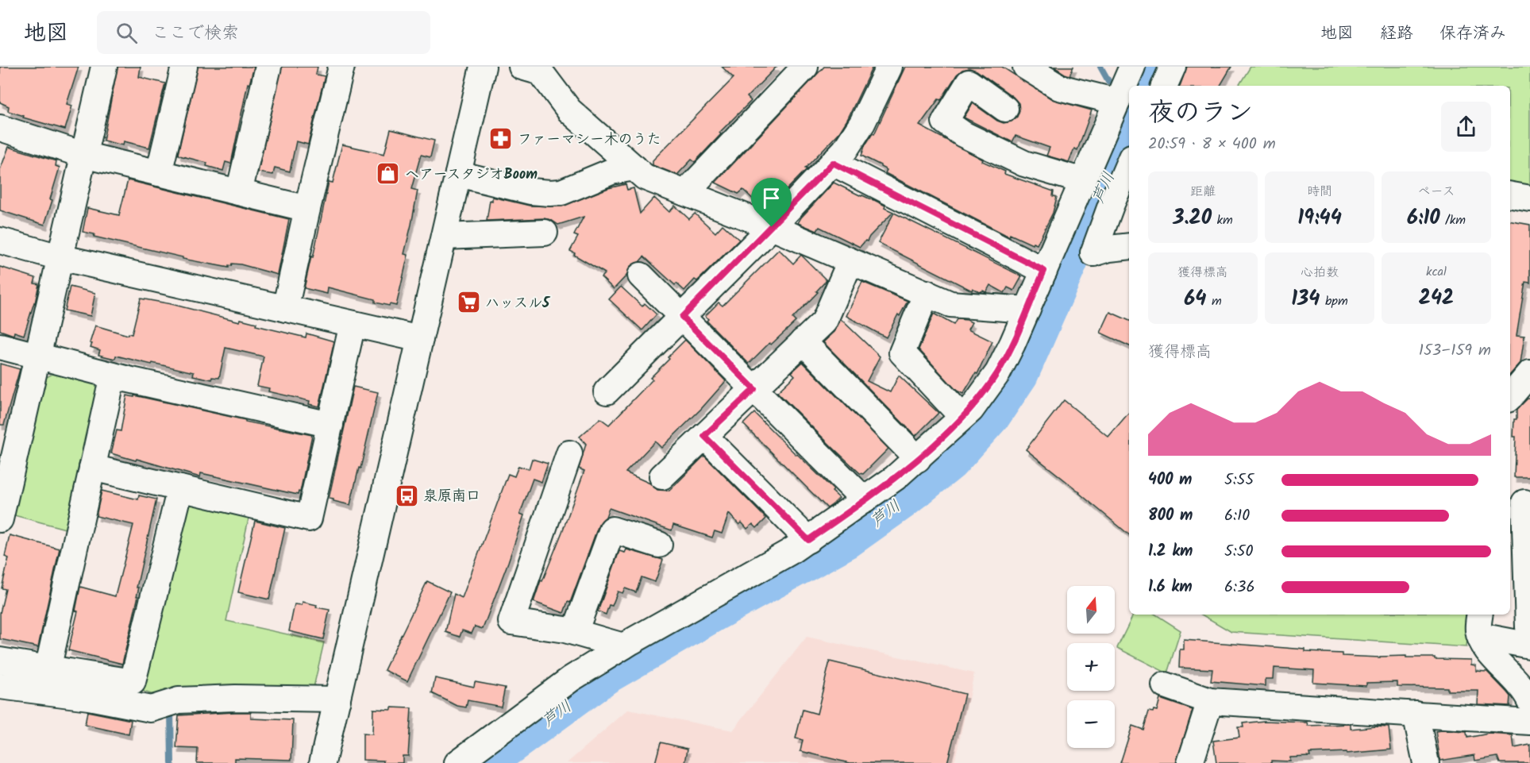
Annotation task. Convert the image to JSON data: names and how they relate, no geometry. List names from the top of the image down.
{
  "water": ["芦川"],
  "places": {
    "pharmacy": ["ファーマシー木のうた"],
    "shop": ["ヘアースタジオBoom"],
    "supermarket": ["ハッスル5"],
    "bus stop": ["泉原南口"]
  },
  "north": "top",
  "page": {
    "header": "地図",
    "search": "ここで検索",
    "nav": ["地図", "経路", "保存済み"],
    "heading": ["夜のラン", "20:59 · 8 × 400 m"],
    "stats": [
      ["距離", "3.20 km"],
      ["時間", "19:44"],
      ["ペース", "6:10 /km"],
      ["獲得標高", "64 m"],
      ["心拍数", "134 bpm"],
      ["kcal", "242"]
    ],
    "chart": ["獲得標高", "153–159 m"],
    "list": [
      {
        "name": "400 m",
        "note": "5:55"
      },
      {
        "name": "800 m",
        "note": "6:10"
      },
      {
        "name": "1.2 km",
        "note": "5:50"
      },
      {
        "name": "1.6 km",
        "note": "6:36"
      }
    ],
    "map_buttons": ["+", "−"]
  }
}
